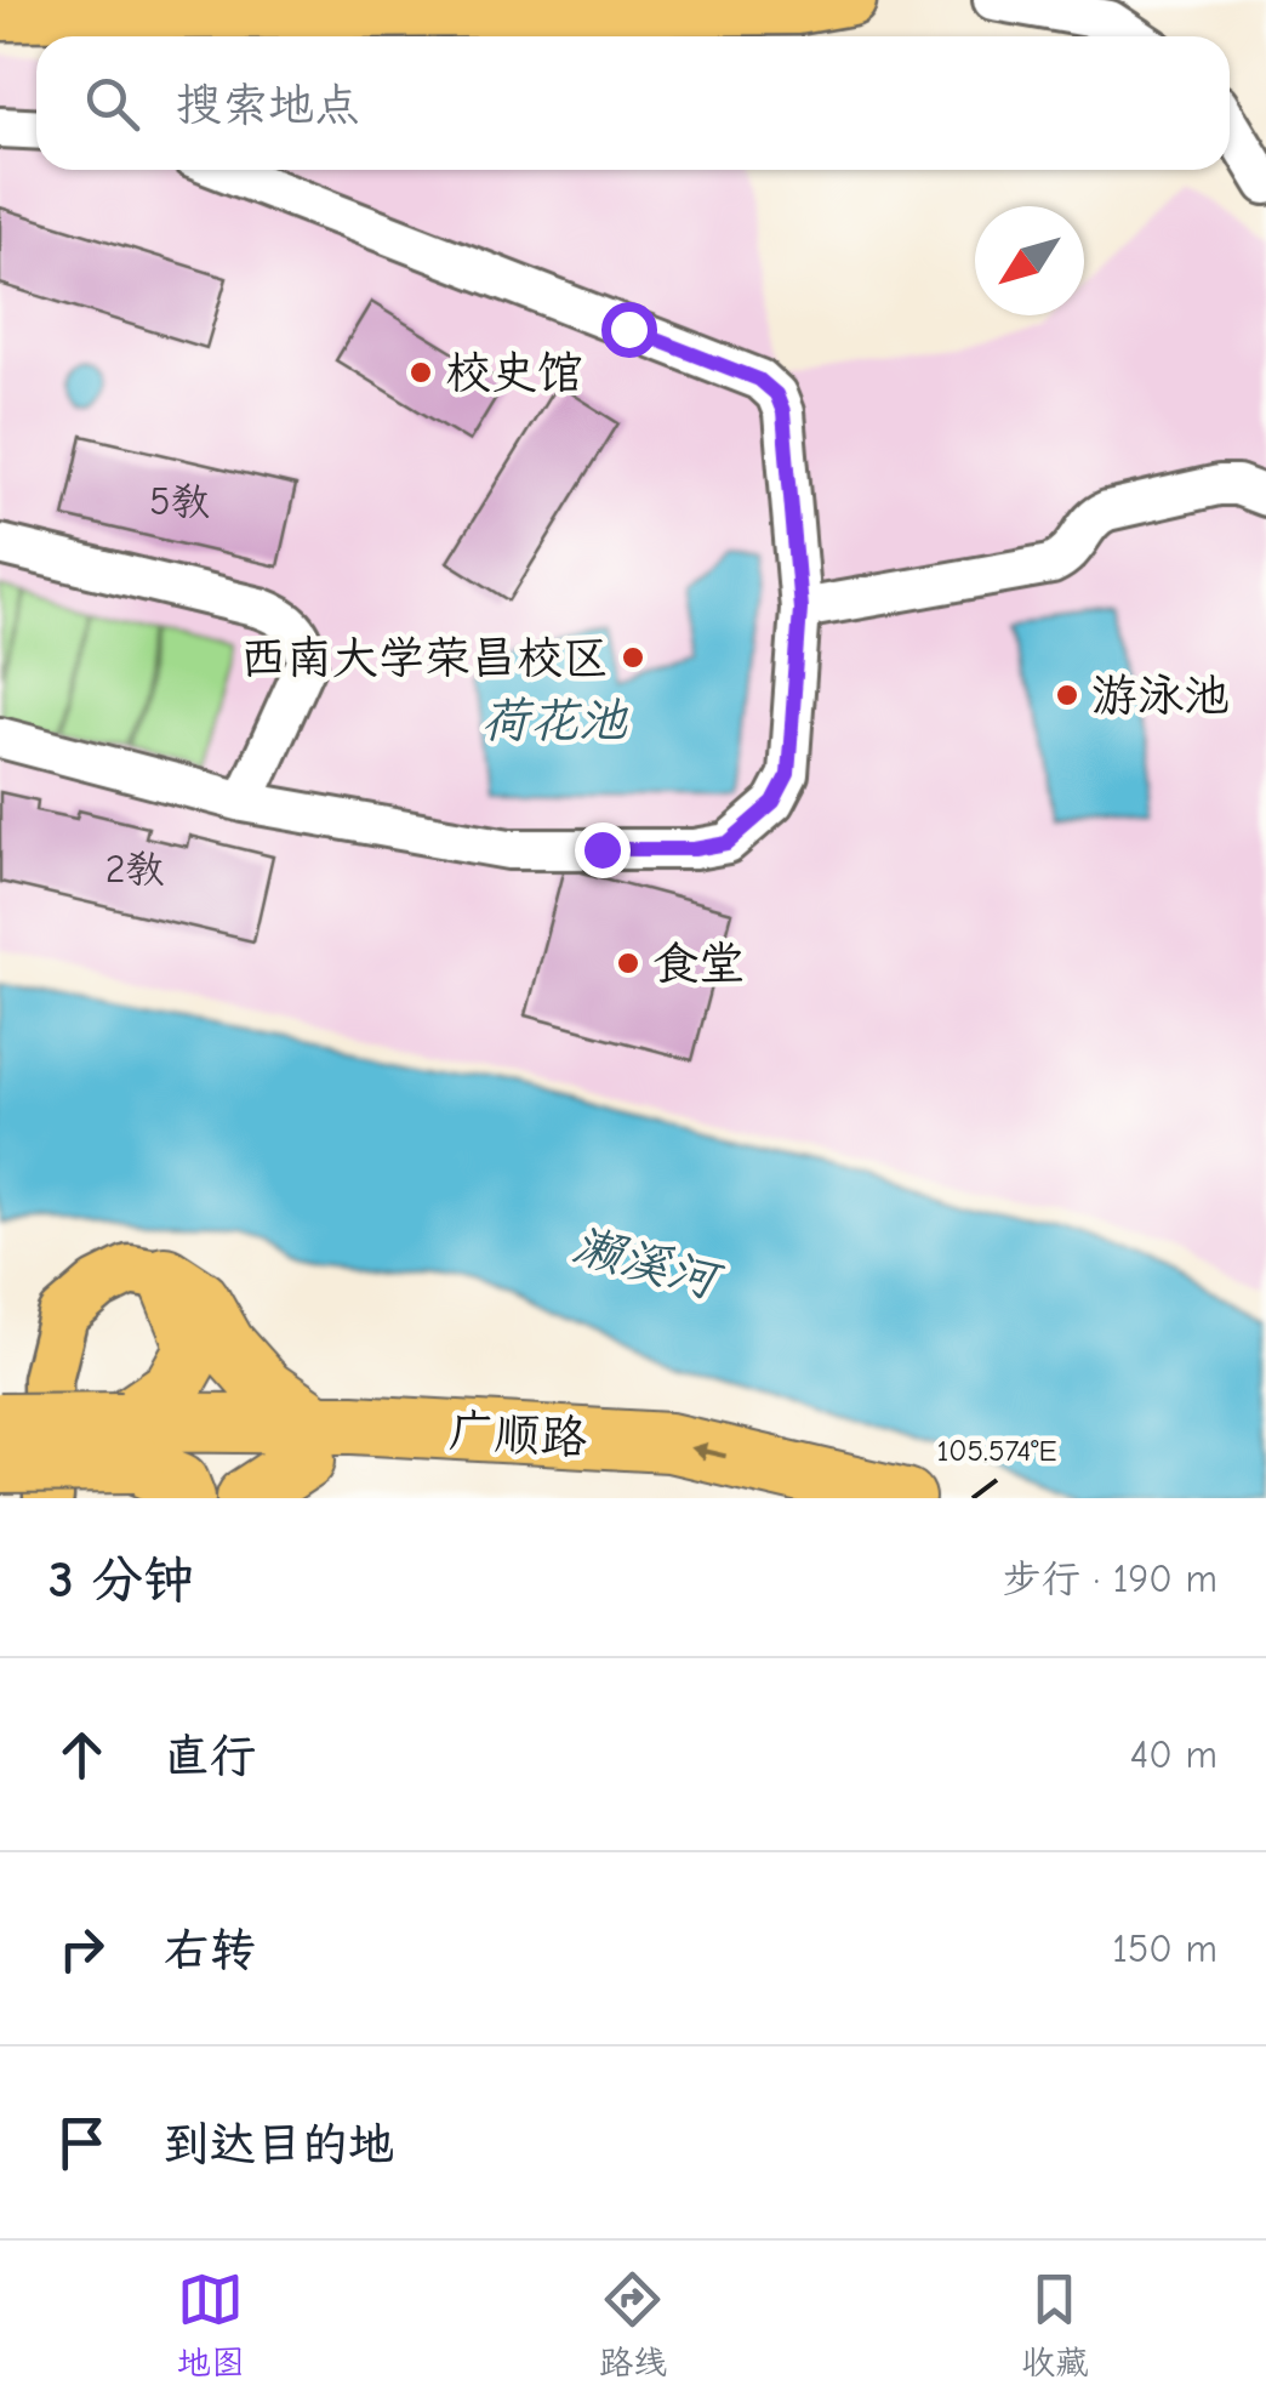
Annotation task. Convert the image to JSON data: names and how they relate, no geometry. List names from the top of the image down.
{
  "streets": {
    "highway": ["广顺路"]
  },
  "water": ["荷花池", "濑溪河"],
  "places": [
    "校史馆",
    "西南大学荣昌校区",
    "游泳池",
    "食堂"
  ],
  "house_numbers": ["5教", "2教"],
  "north": "bottom left",
  "page": {
    "search": "搜索地点",
    "heading": ["3 分钟", "步行 · 190 m"],
    "list": [
      ["直行", "40 m"],
      ["右转", "150 m"],
      "到达目的地"
    ],
    "nav": ["地图", "路线", "收藏"]
  },
  "coordinates": ["105.574°E"]
}
